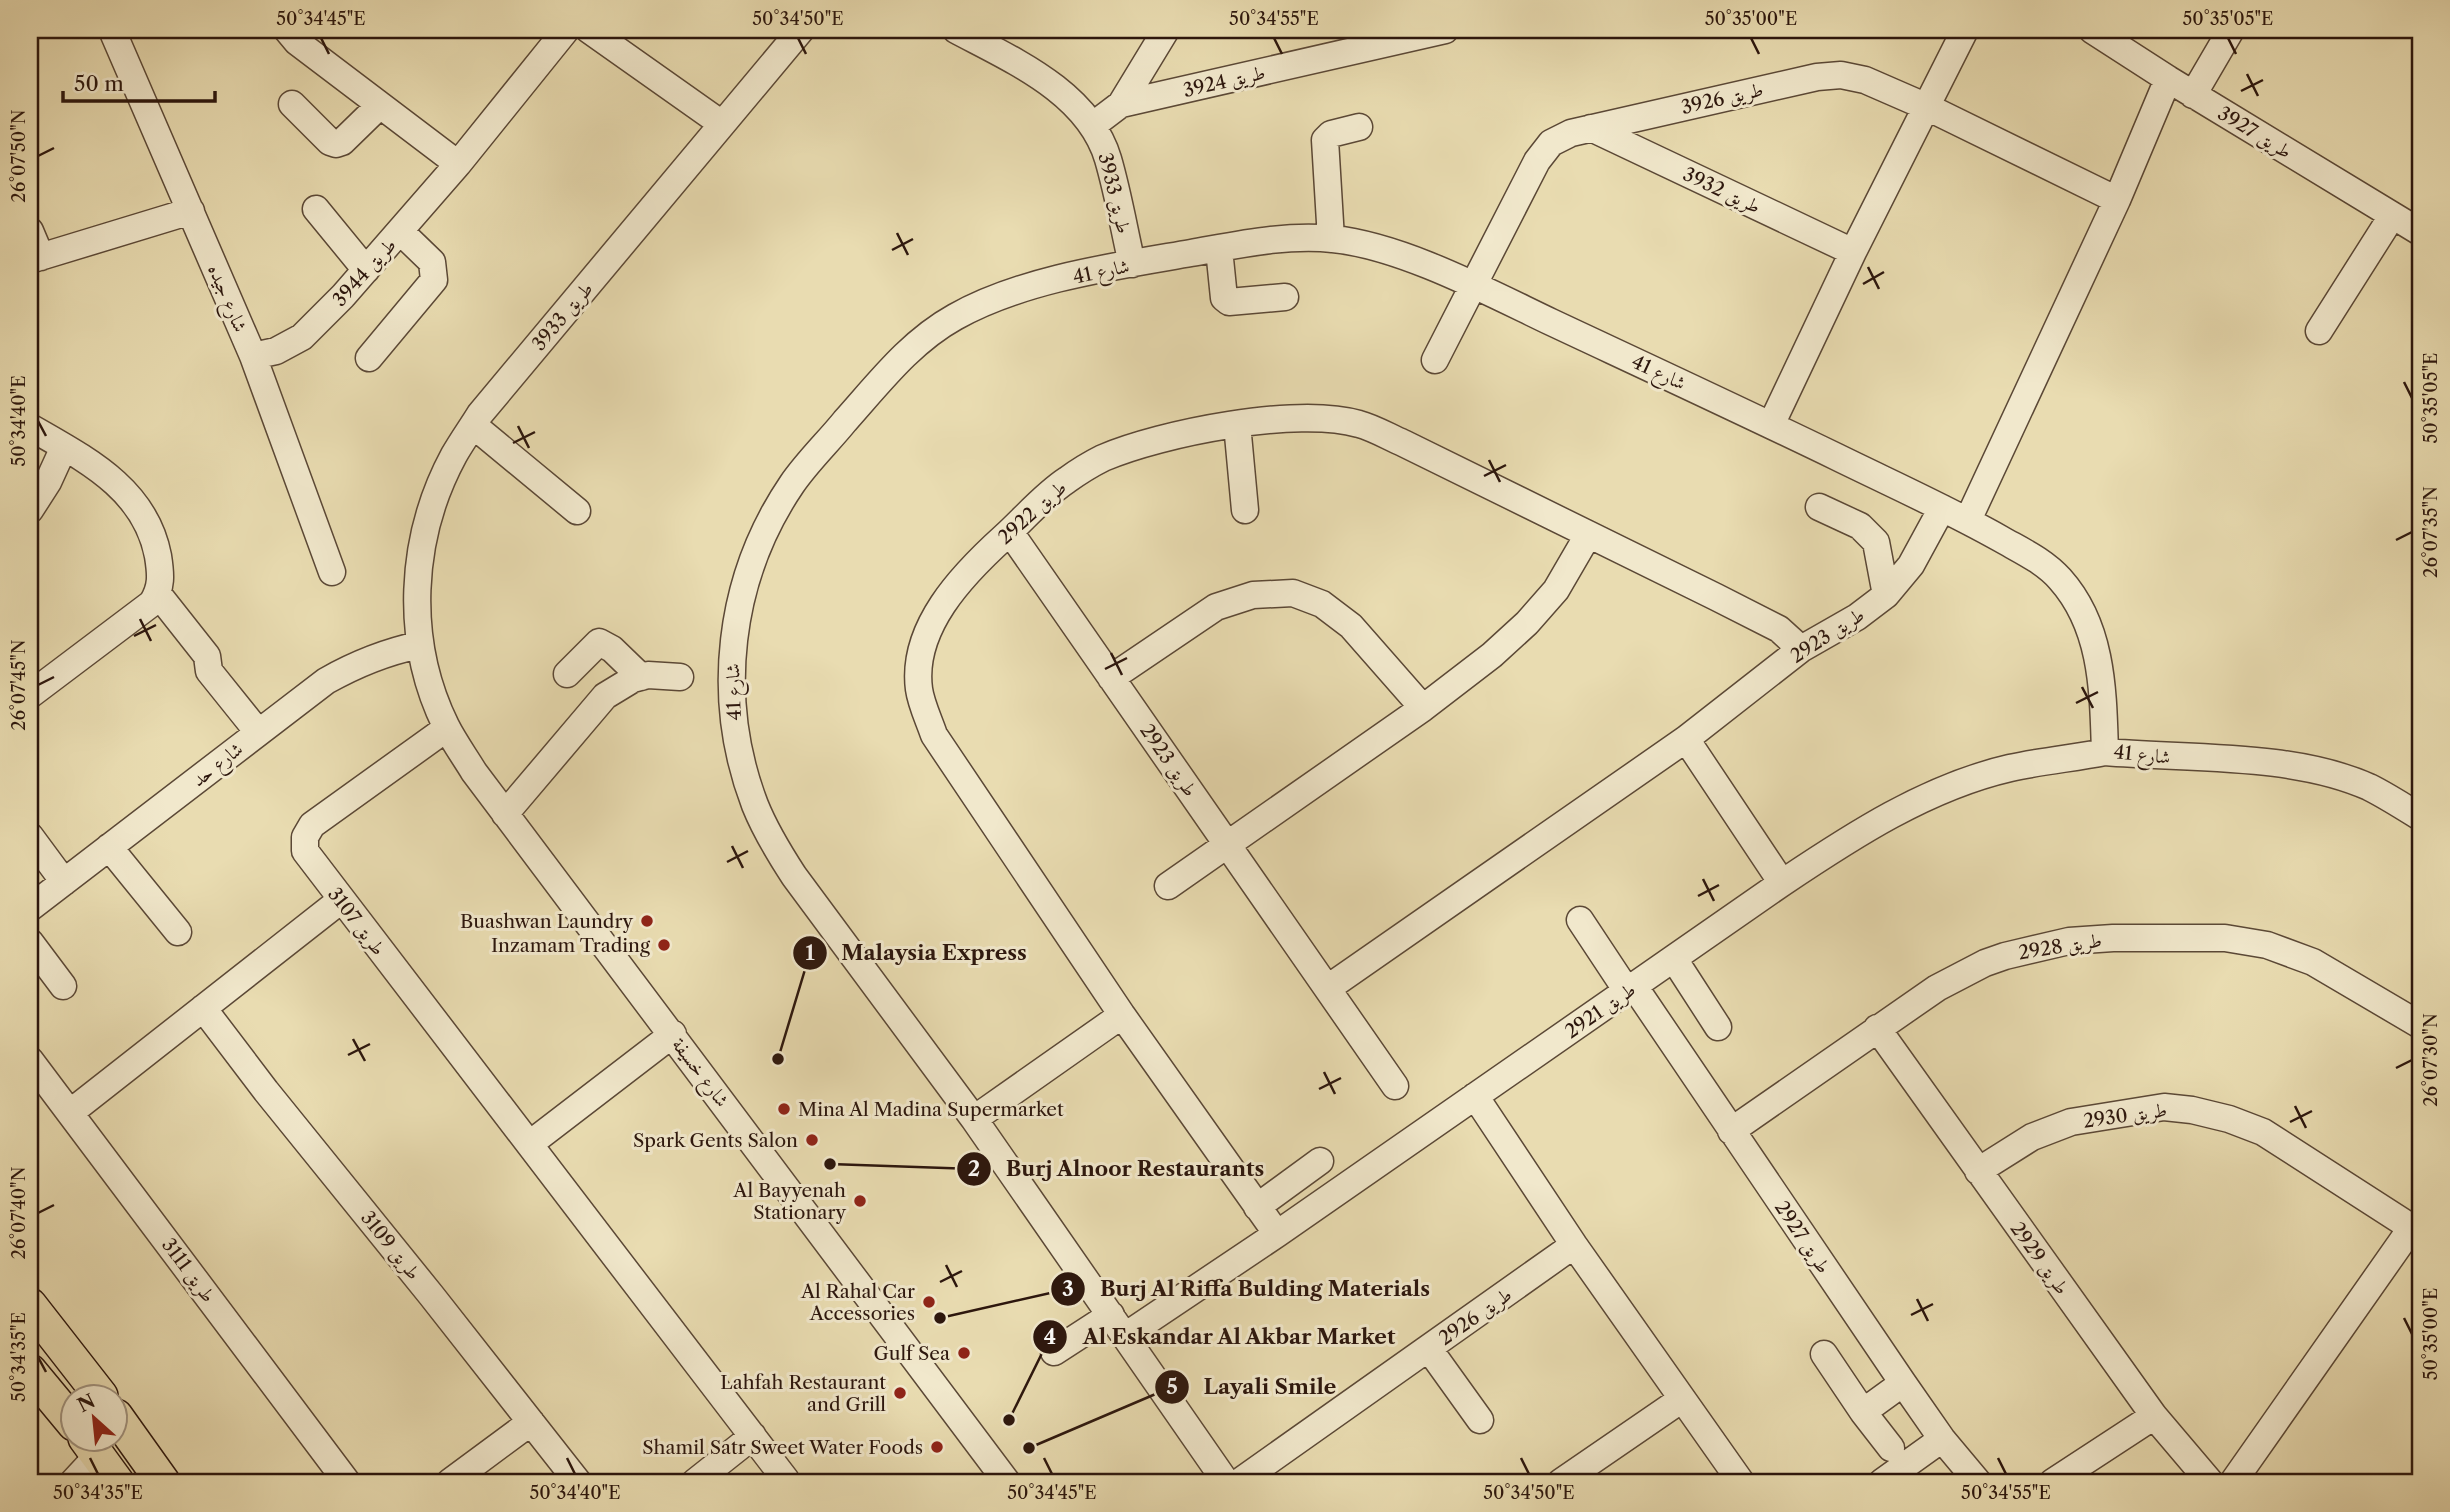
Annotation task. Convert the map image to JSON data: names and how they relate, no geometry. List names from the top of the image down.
{
  "streets": {
    "street": [
      "طريق 3924",
      "طريق 3926",
      "طريق 3927",
      "طريق 3932",
      "طريق 3933",
      "شارع 41",
      "طريق 3944",
      "شارع جيده",
      "طريق 2922",
      "طريق 2923",
      "شارع حد",
      "طريق 3107",
      "طريق 2928",
      "طريق 2921",
      "شارع خسيفة",
      "طريق 2930",
      "طريق 2927",
      "طريق 3109",
      "طريق 2929",
      "طريق 3111",
      "طريق 2926"
    ]
  },
  "crossings": [
    ["طريق 3924", "طريق 3933"],
    ["طريق 3926", "طريق 3932"],
    ["طريق 3926", "شارع 41"],
    ["طريق 3933", "شارع 41"],
    ["طريق 3933", "شارع حد"],
    ["طريق 3933", "شارع خسيفة"],
    ["شارع 41", "طريق 2923"],
    ["شارع 41", "طريق 2921"],
    ["طريق 3944", "شارع جيده"],
    ["طريق 2922", "طريق 2923"],
    ["طريق 2922", "طريق 2921"],
    ["شارع حد", "شارع خسيفة"],
    ["طريق 3107", "شارع خسيفة"],
    ["طريق 2928", "طريق 2927"],
    ["طريق 2928", "طريق 2929"],
    ["طريق 2921", "طريق 2927"],
    ["طريق 2930", "طريق 2929"]
  ],
  "places": [
    "Buashwan Laundry",
    "Inzamam Trading",
    "Malaysia Express",
    "Mina Al Madina Supermarket",
    "Spark Gents Salon",
    "Burj Alnoor Restaurants",
    "Al Bayyenah Stationary",
    "Al Rahal Car Accessories",
    "Burj Al Riffa Bulding Materials",
    "Gulf Sea",
    "Lahfah Restaurant and Grill",
    "Al Eskandar Al Akbar Market",
    "Shamil Satr Sweet Water Foods",
    "Layali Smile"
  ],
  "scale_bar": "50 m",
  "north": "top left",
  "coordinates": [
    "50°34'45\"E",
    "50°34'50\"E",
    "50°34'55\"E",
    "50°35'00\"E",
    "50°35'05\"E",
    "26°07'50\"N",
    "50°34'40\"E",
    "26°07'35\"N",
    "26°07'45\"N",
    "26°07'30\"N",
    "26°07'40\"N",
    "50°34'35\"E"
  ]
}
